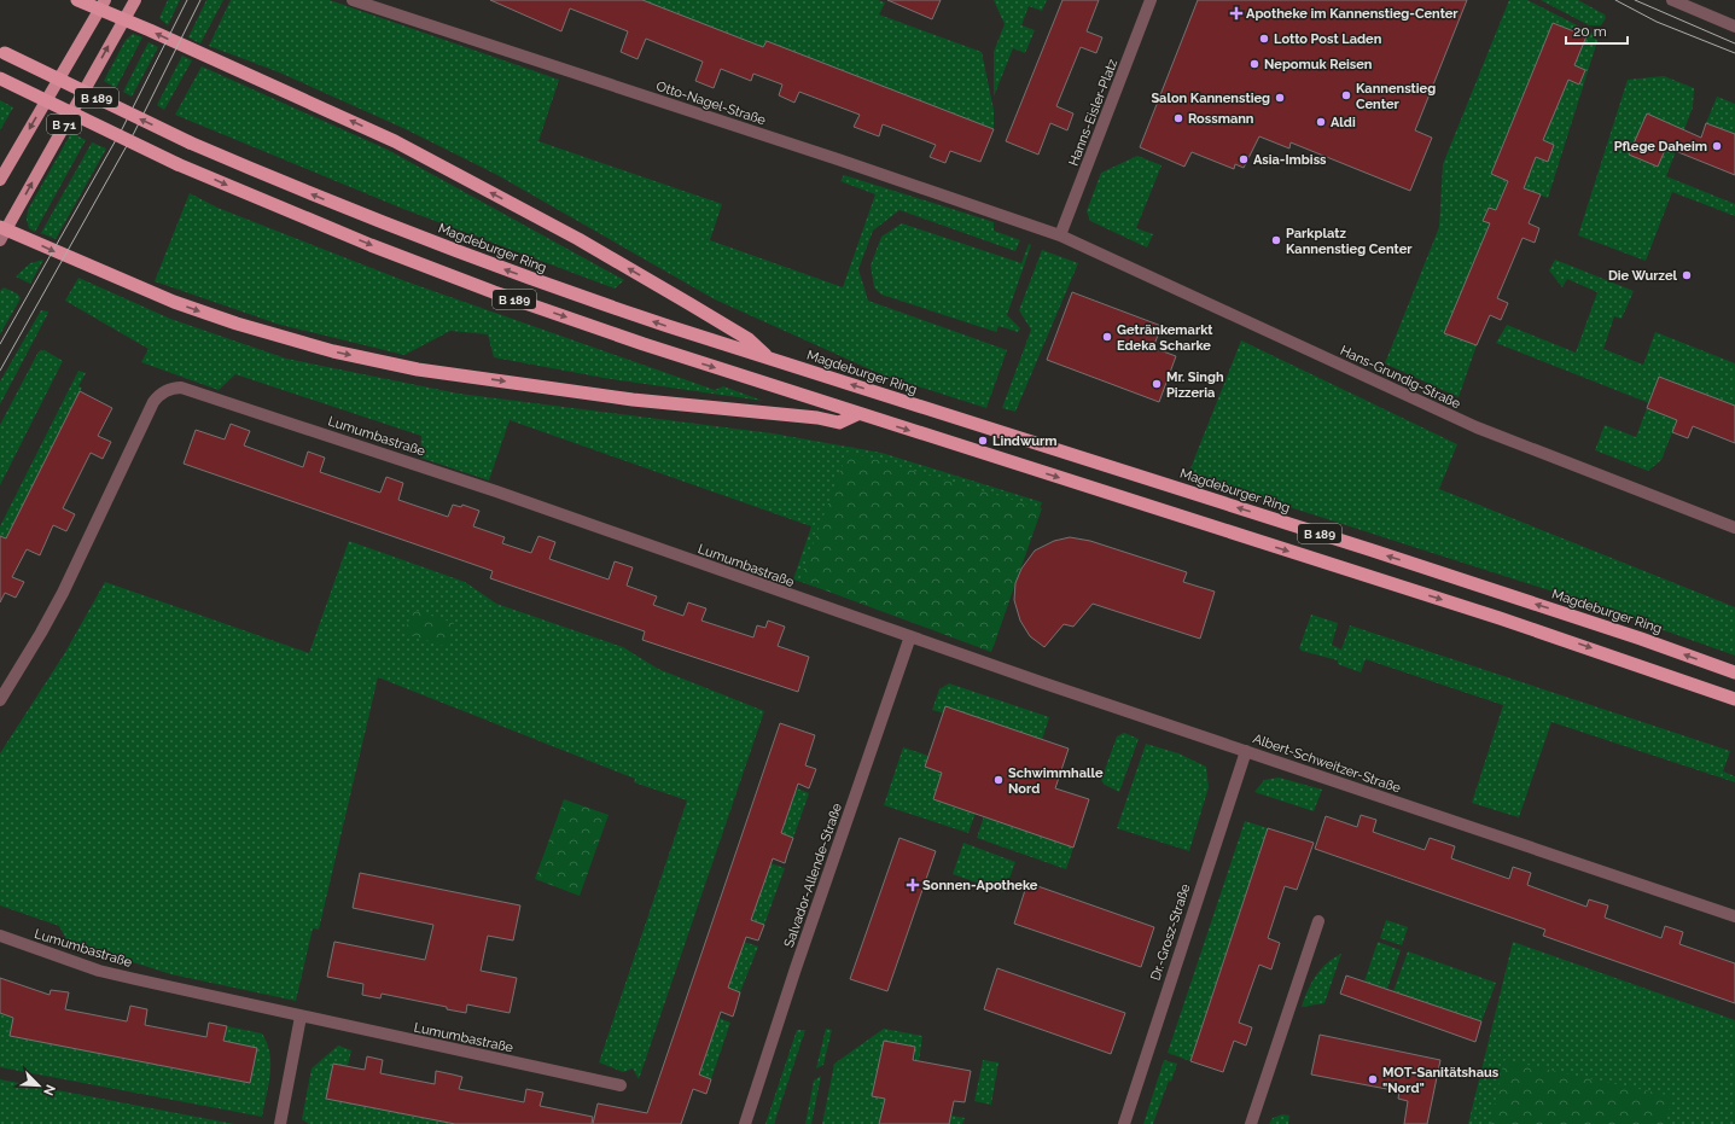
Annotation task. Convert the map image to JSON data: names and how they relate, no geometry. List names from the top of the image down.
{
  "streets": {
    "highway": ["B 189", "Magdeburger Ring"],
    "main road": ["B 71"],
    "street": [
      "Otto-Nagel-Straße",
      "Hanns-Eisler-Platz",
      "Hans-Grundig-Straße",
      "Lumumbastraße",
      "Albert-Schweitzer-Straße",
      "Salvador-Allende-Straße",
      "Dr.-Grosz-Straße"
    ]
  },
  "crossings": [
    ["Otto-Nagel-Straße", "Hanns-Eisler-Platz"],
    ["Otto-Nagel-Straße", "Hans-Grundig-Straße"],
    ["Hanns-Eisler-Platz", "Hans-Grundig-Straße"],
    ["Lumumbastraße", "Albert-Schweitzer-Straße"],
    ["Lumumbastraße", "Salvador-Allende-Straße"],
    ["Albert-Schweitzer-Straße", "Salvador-Allende-Straße"],
    ["Albert-Schweitzer-Straße", "Dr.-Grosz-Straße"]
  ],
  "places": {
    "health": ["Apotheke im Kannenstieg-Center", "Sonnen-Apotheke"],
    "other": [
      "Lotto Post Laden",
      "Nepomuk Reisen",
      "Kannenstieg Center",
      "Salon Kannenstieg",
      "Rossmann",
      "Aldi",
      "Pflege Daheim",
      "Asia-Imbiss",
      "Parkplatz Kannenstieg Center",
      "Die Wurzel",
      "Getränkemarkt Edeka Scharke",
      "Mr. Singh Pizzeria",
      "Lindwurm",
      "Schwimmhalle Nord",
      "MOT-Sanitätshaus \"Nord\""
    ]
  },
  "scale_bar": "20 m",
  "north": "bottom right"
}
